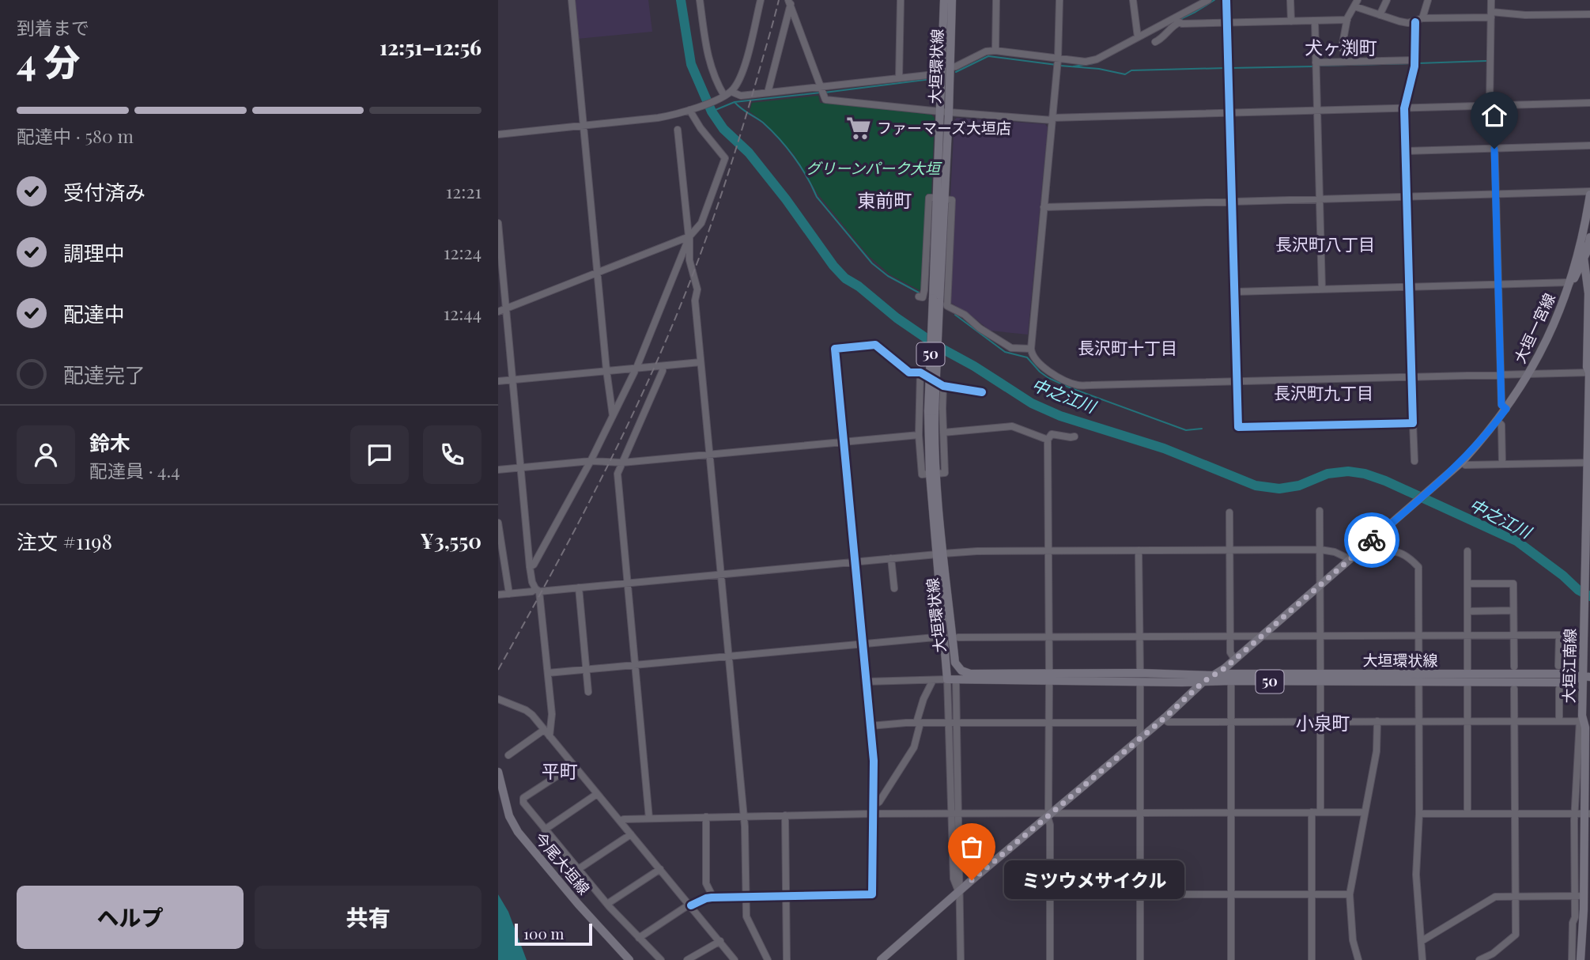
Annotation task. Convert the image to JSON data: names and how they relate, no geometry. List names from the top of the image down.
{
  "streets": {
    "main road": [
      "大垣環状線",
      "大垣一宮線",
      "50",
      "大垣江南線",
      "今尾大垣線"
    ]
  },
  "crossings": [
    ["大垣環状線", "大垣一宮線"],
    ["大垣環状線", "50"],
    ["大垣環状線", "大垣江南線"],
    ["大垣一宮線", "大垣江南線"]
  ],
  "districts": [
    "犬ヶ渕町",
    "東前町",
    "長沢町八丁目",
    "長沢町十丁目",
    "長沢町九丁目",
    "小泉町",
    "平町"
  ],
  "water": ["中之江川"],
  "parks": ["グリーンパーク大垣"],
  "places": {
    "supermarket": ["ファーマーズ大垣店"],
    "other": ["ミツウメサイクル"]
  },
  "scale_bar": "100 m",
  "page": {
    "heading": ["4 分", "到着まで", "12:51–12:56"],
    "panel": [
      "鈴木",
      "配達員 · 4.4",
      "注文 #1198",
      "¥3,550"
    ],
    "bar": "配達中 · 580 m",
    "list": [
      ["受付済み", "12:21"],
      ["調理中", "12:24"],
      ["配達中", "12:44"],
      "配達完了"
    ],
    "bubble": "ミツウメサイクル",
    "buttons": ["ヘルプ", "共有"],
    "scale": "100 m"
  }
}
